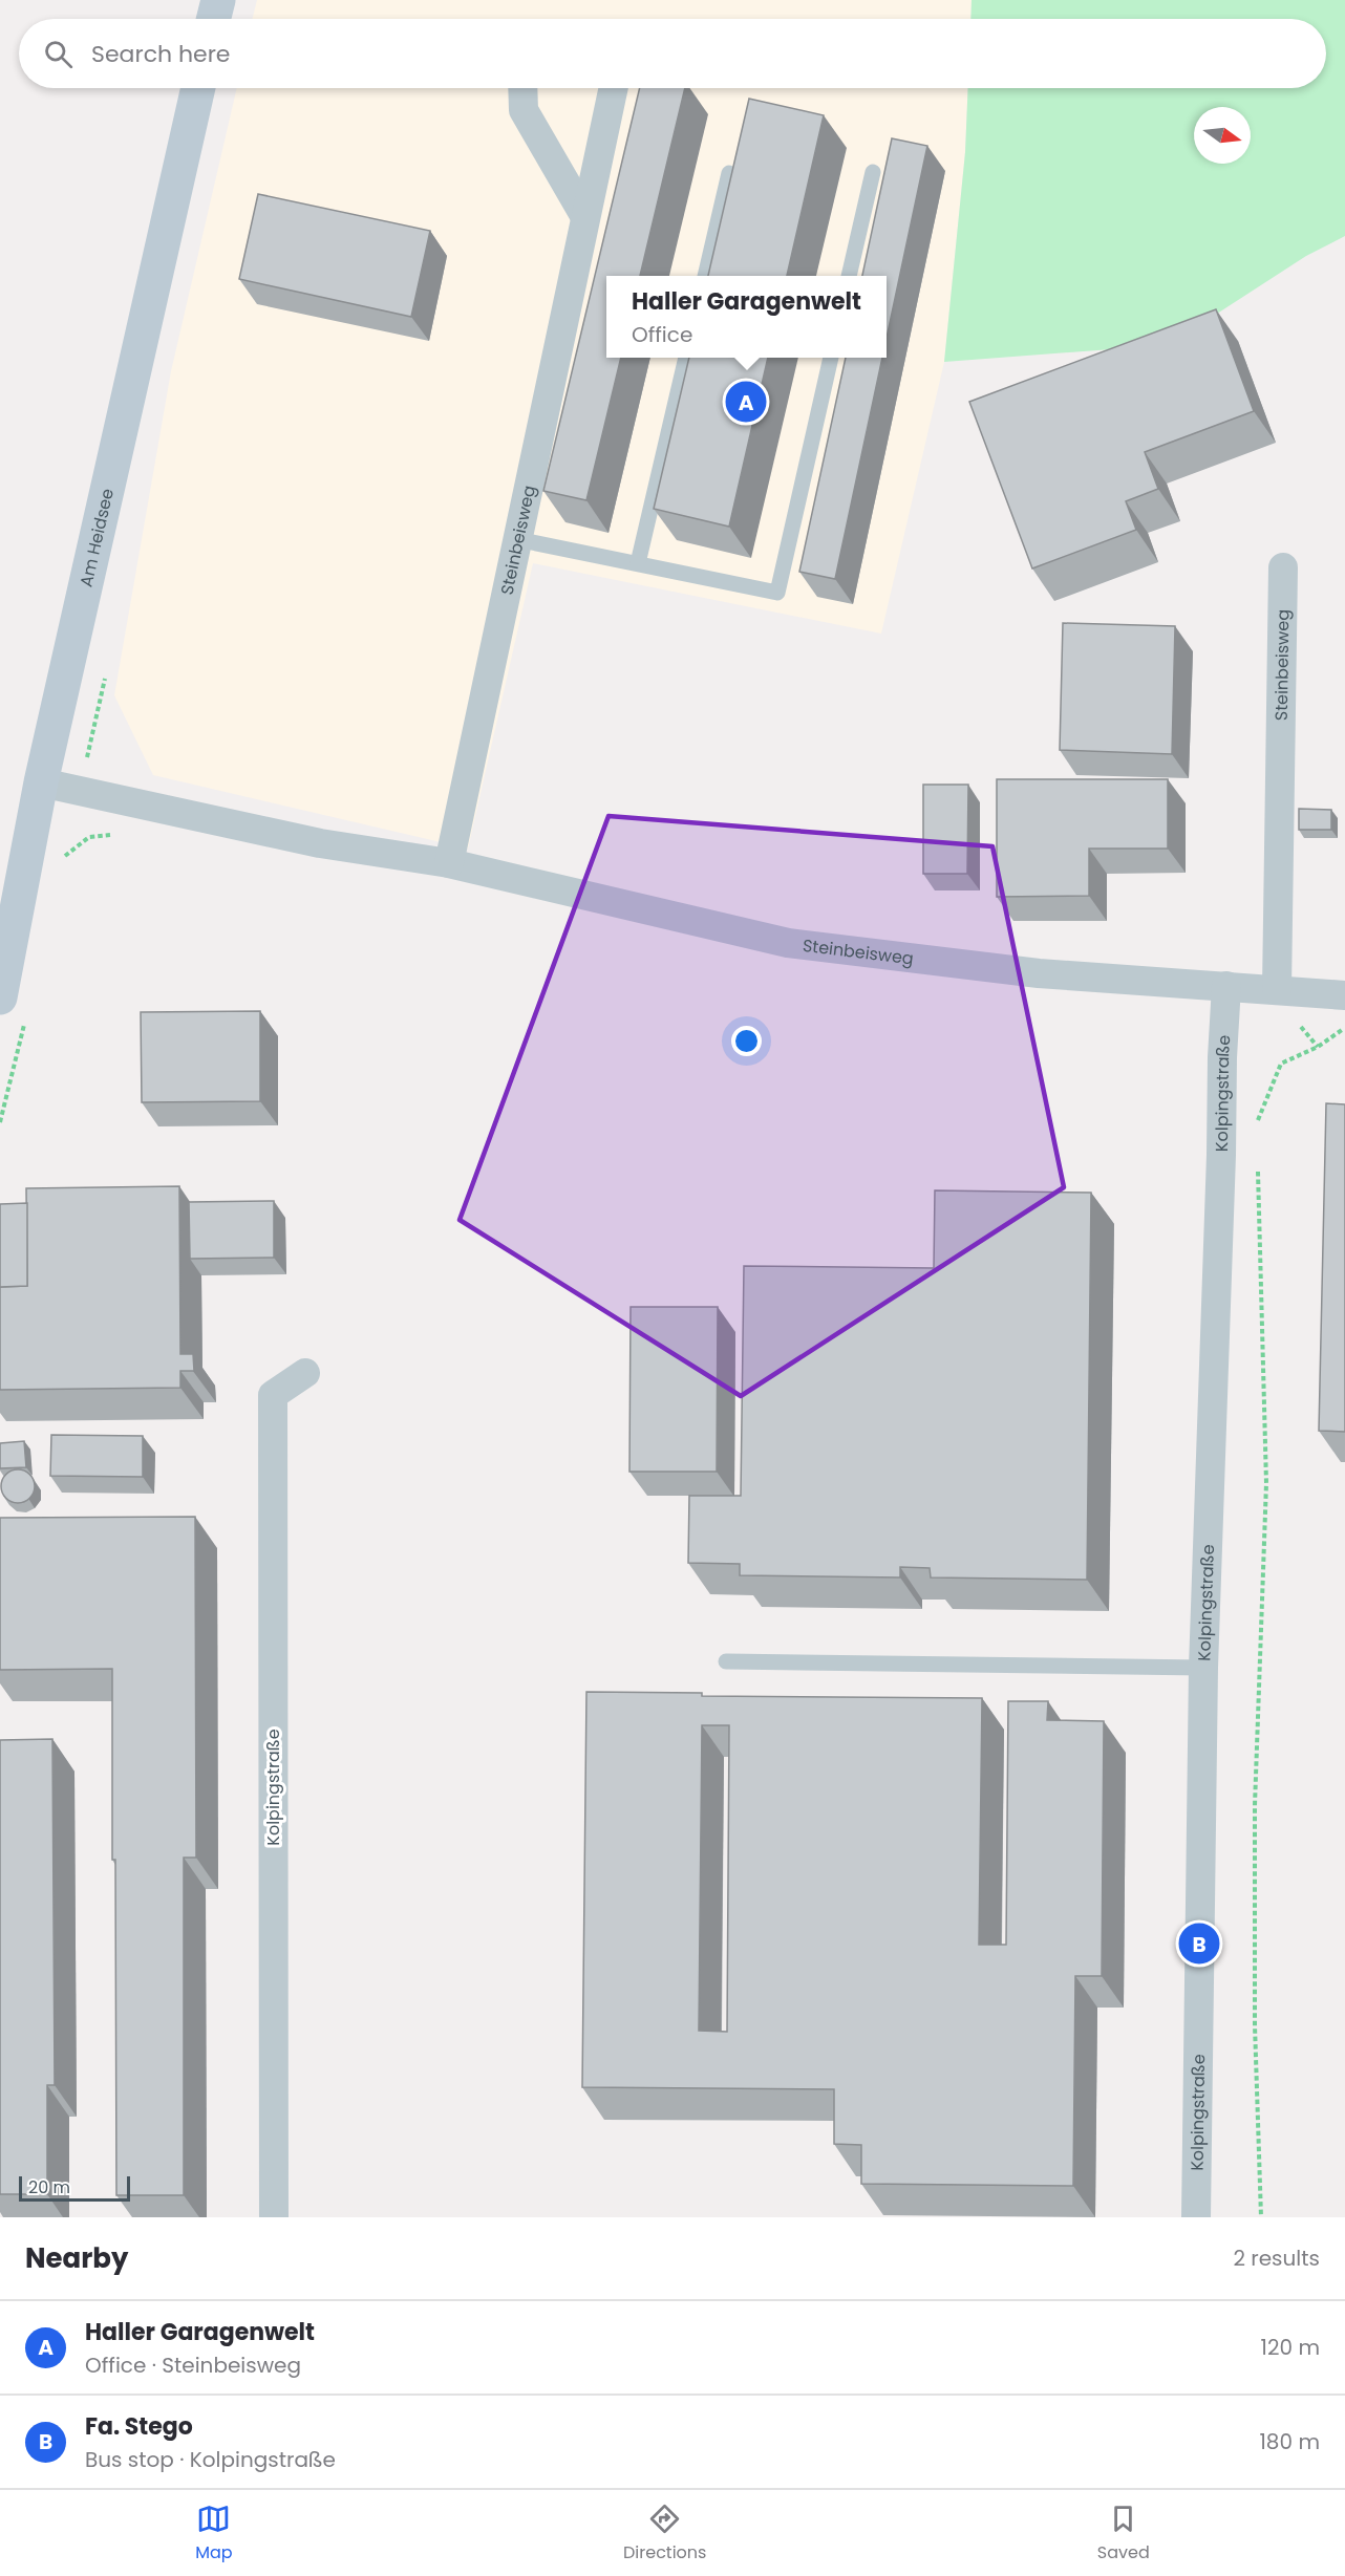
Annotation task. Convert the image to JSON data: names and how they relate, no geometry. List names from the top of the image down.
{
  "streets": {
    "main road": ["Am Heidsee"],
    "street": ["Steinbeisweg", "Kolpingstraße"]
  },
  "crossings": [
    ["Am Heidsee", "Steinbeisweg"],
    ["Steinbeisweg", "Kolpingstraße"]
  ],
  "scale_bar": "20 m",
  "north": "right",
  "page": {
    "search": "Search here",
    "popup": ["Haller Garagenwelt", "Office"],
    "pins": ["A", "B"],
    "scale": "20 m",
    "heading": ["Nearby", "2 results"],
    "list": [
      {
        "mark": "A",
        "name": "Haller Garagenwelt",
        "note": "Office · Steinbeisweg",
        "value": "120 m"
      },
      {
        "mark": "B",
        "name": "Fa. Stego",
        "note": "Bus stop · Kolpingstraße",
        "value": "180 m"
      }
    ],
    "nav": ["Map", "Directions", "Saved"]
  }
}
